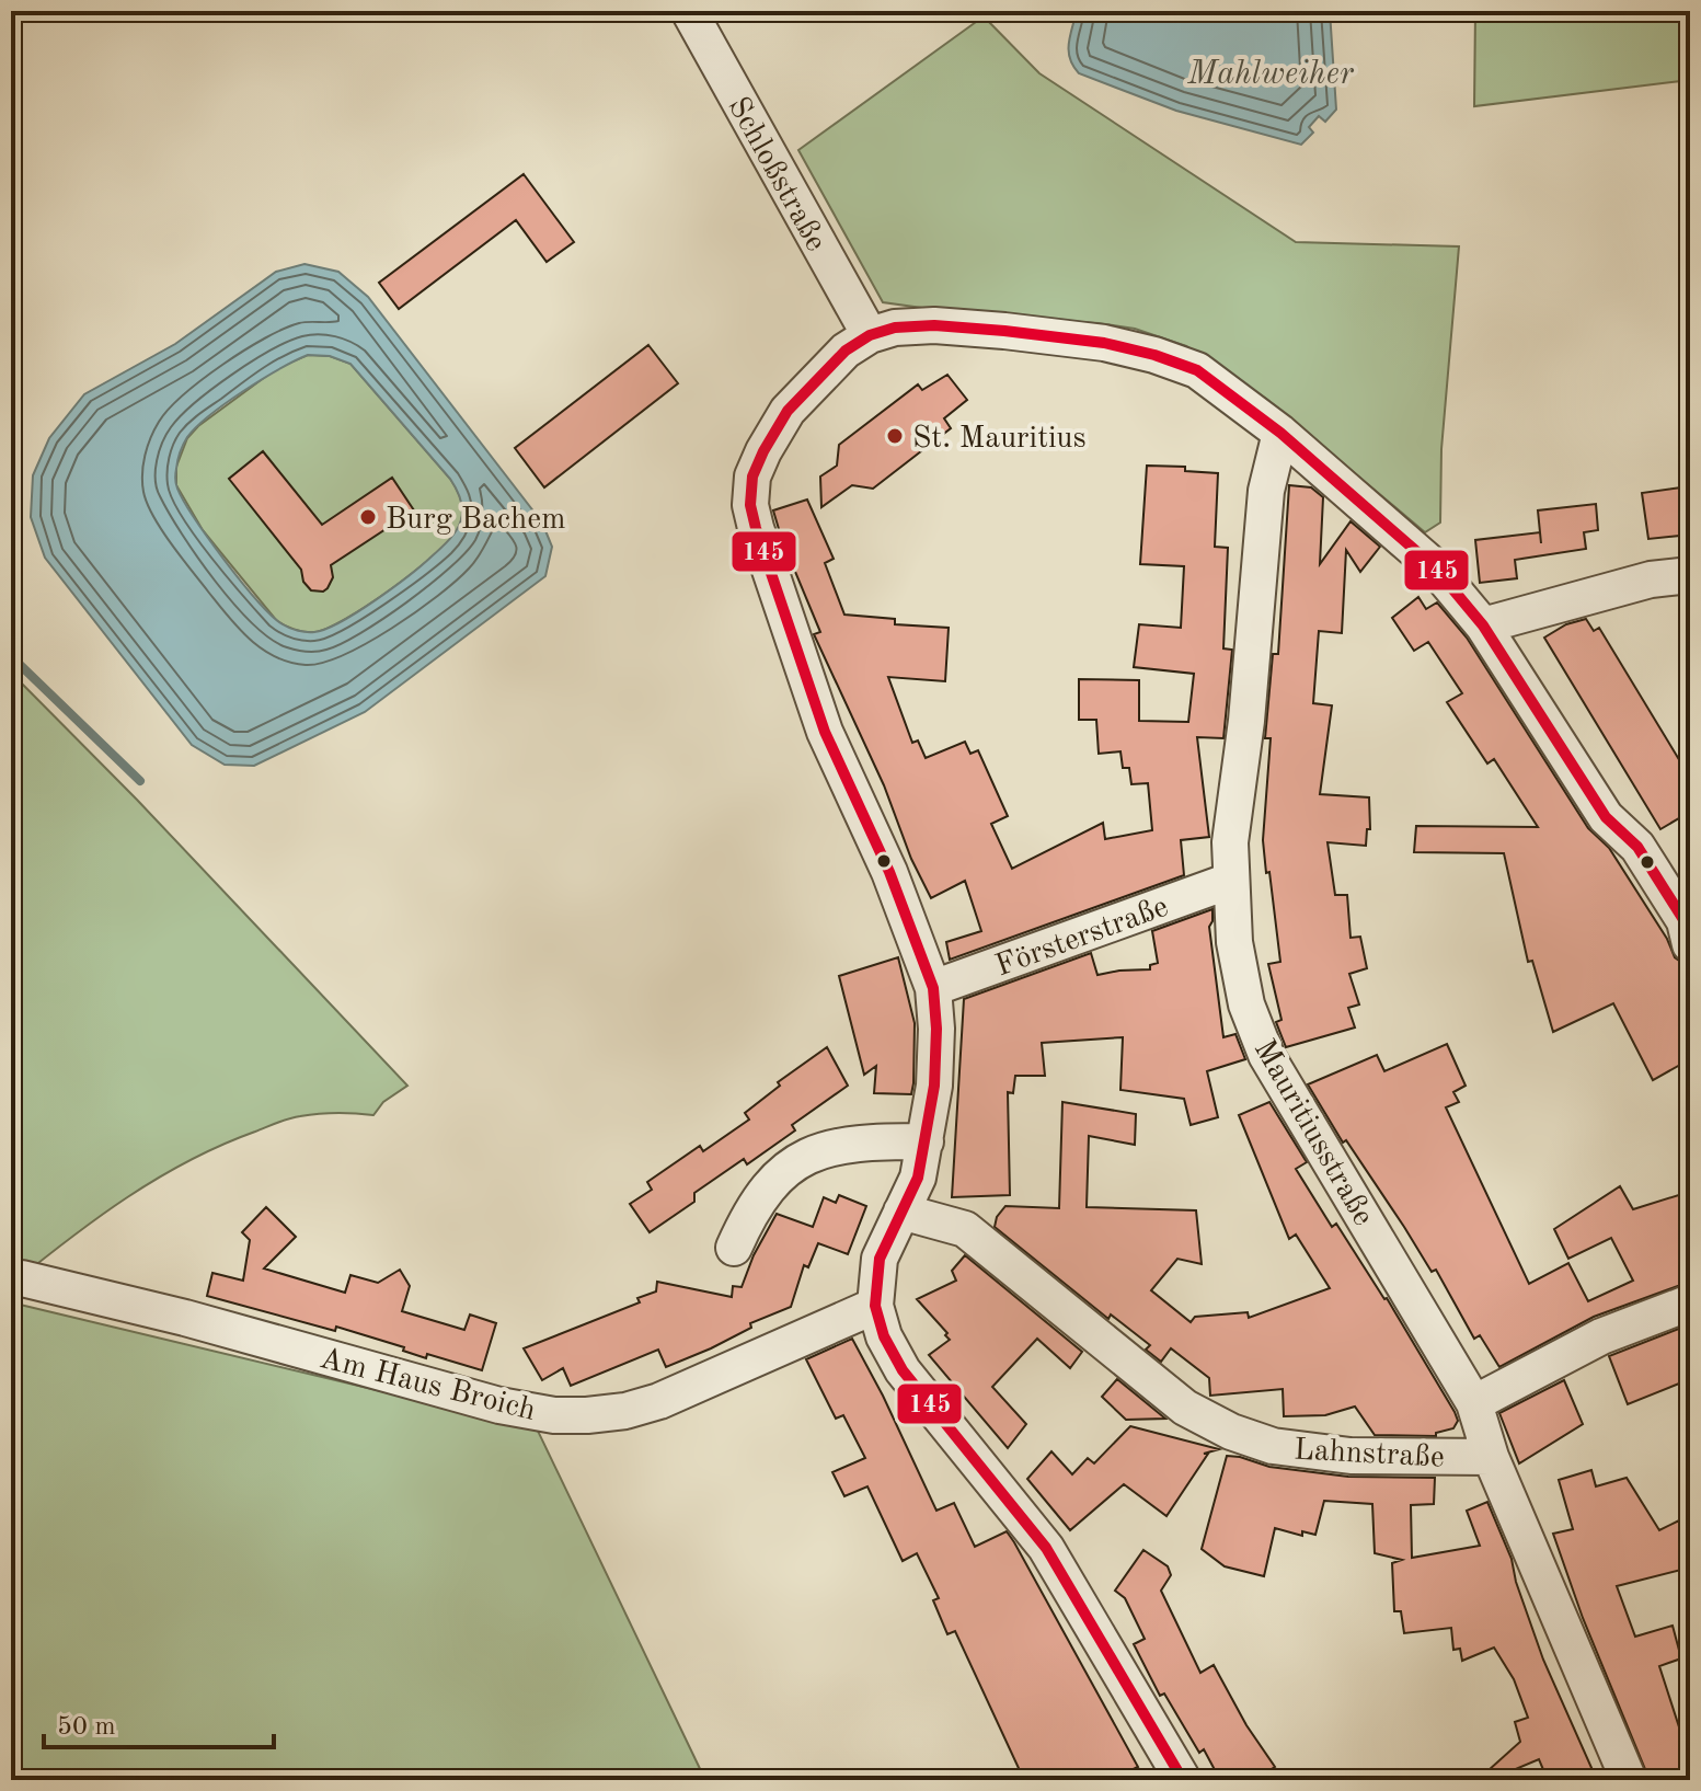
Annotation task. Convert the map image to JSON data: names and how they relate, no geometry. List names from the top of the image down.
{
  "streets": {
    "street": [
      "Schloßstraße",
      "Försterstraße",
      "Mauritiusstraße",
      "Am Haus Broich",
      "Lahnstraße"
    ]
  },
  "crossings": [
    ["Försterstraße", "Mauritiusstraße"],
    ["Mauritiusstraße", "Lahnstraße"]
  ],
  "water": ["Mahlweiher"],
  "places": ["St. Mauritius", "Burg Bachem"],
  "lines": ["transit line 145"],
  "scale_bar": "50 m"
}
